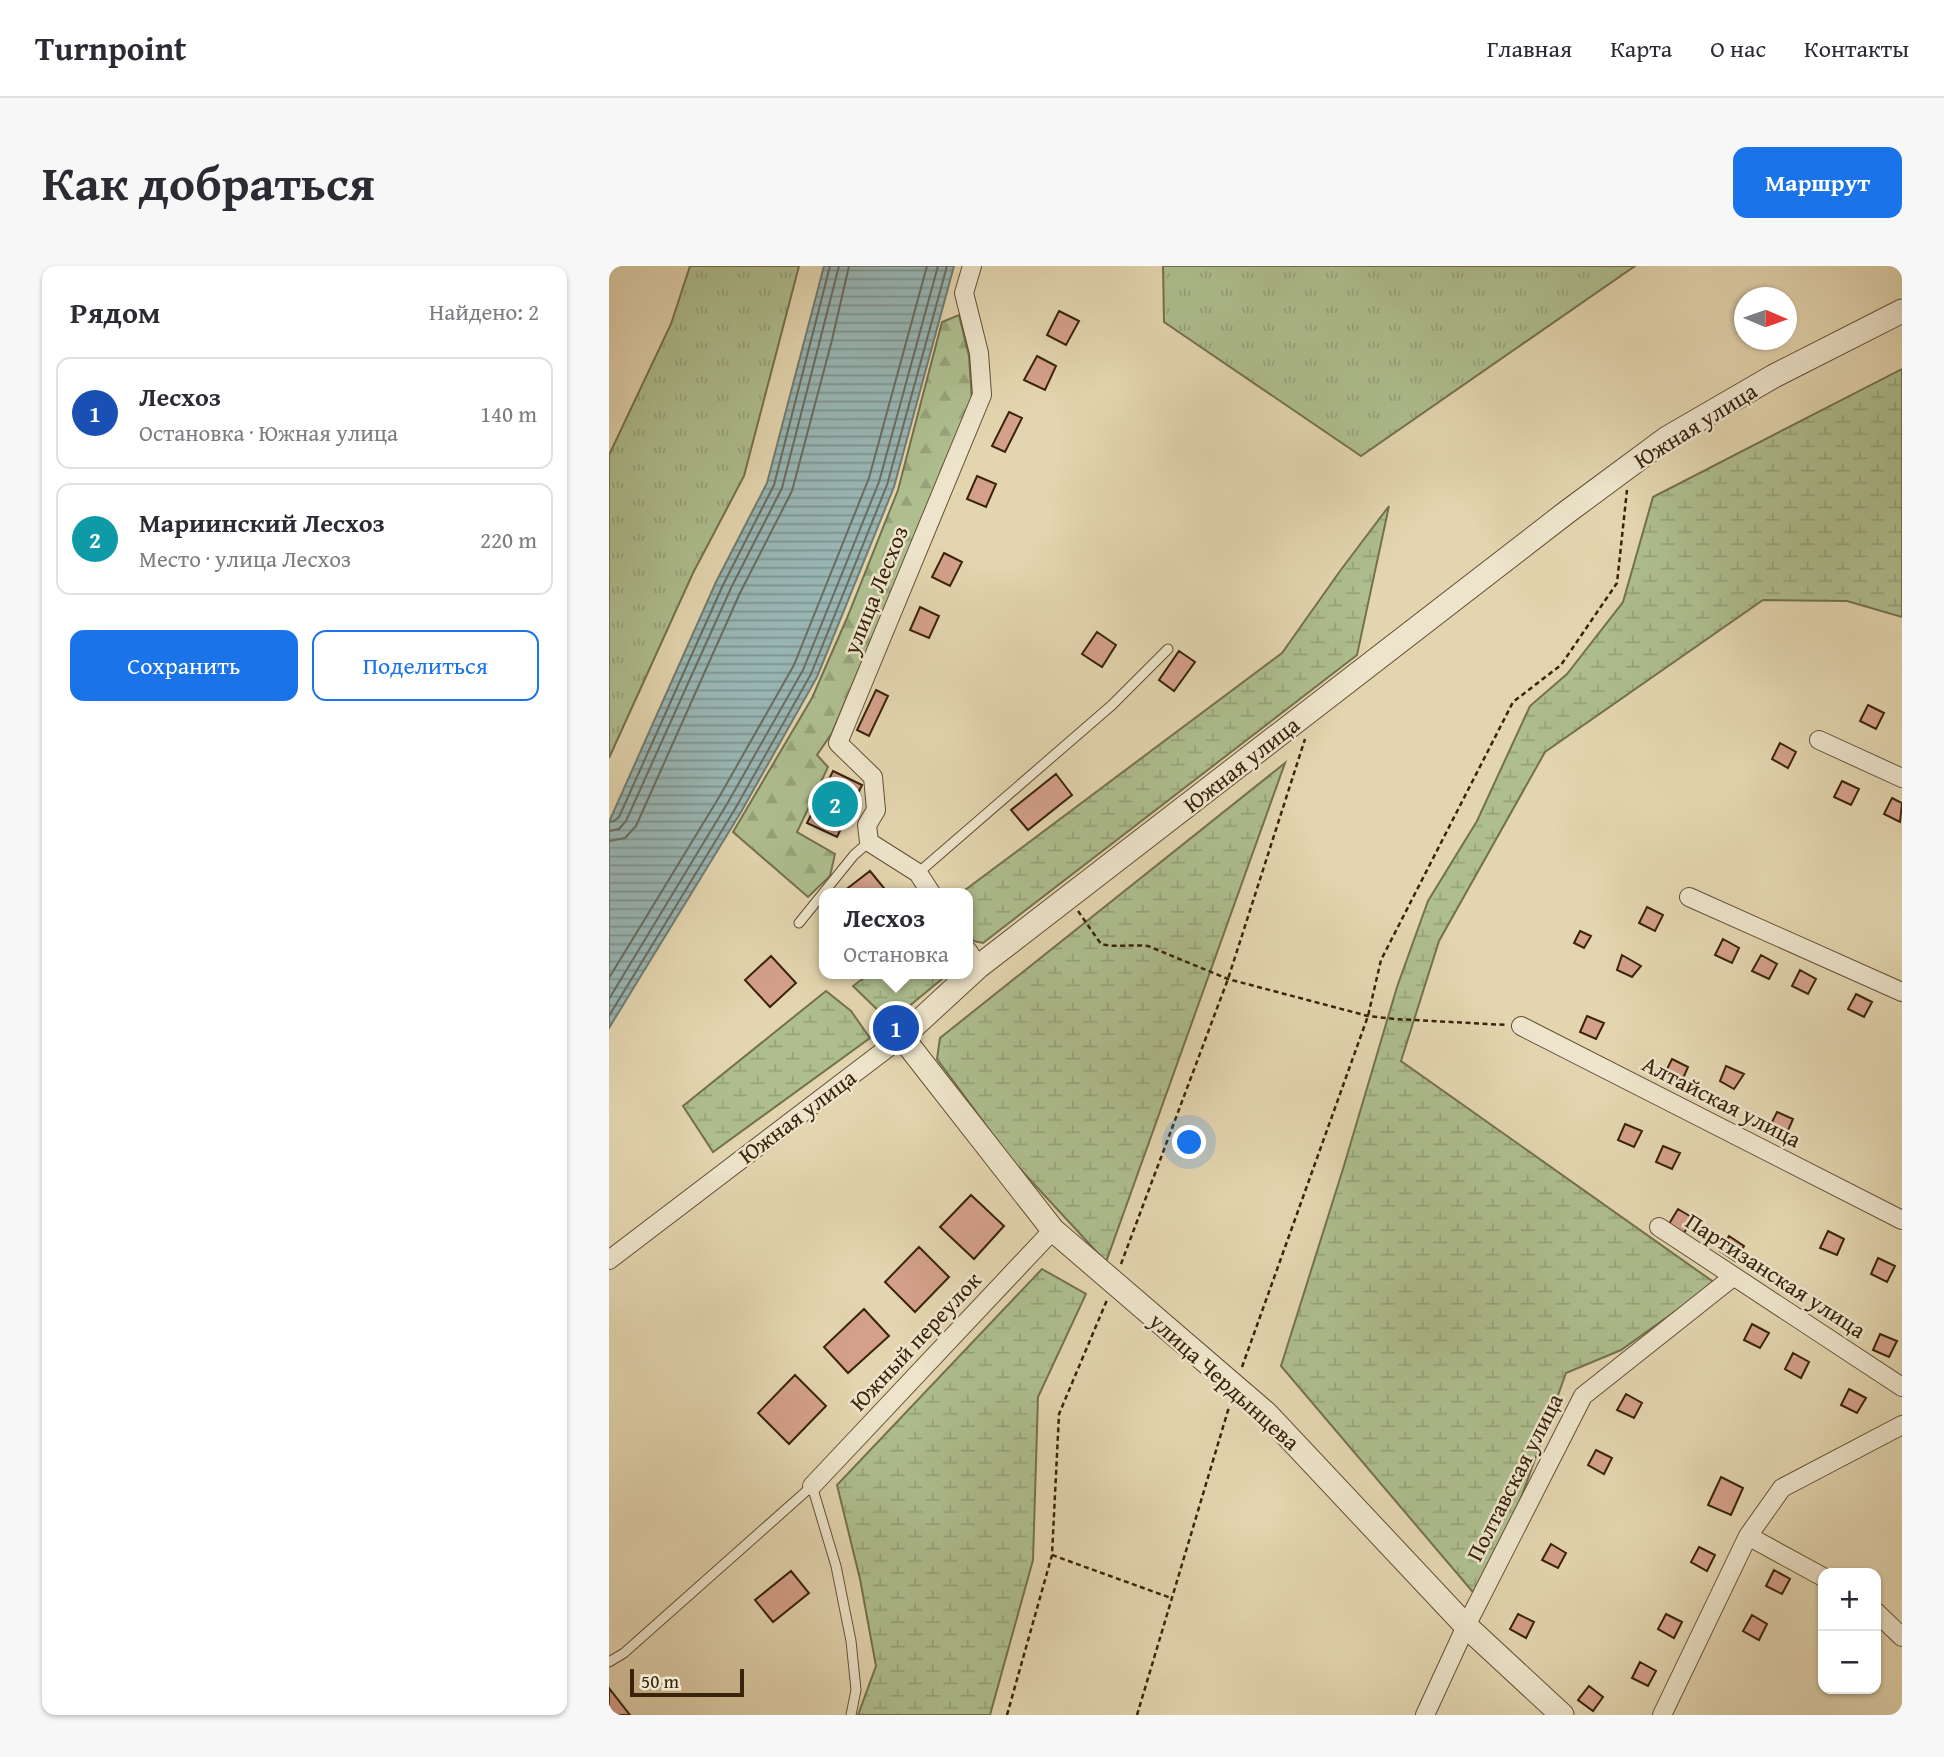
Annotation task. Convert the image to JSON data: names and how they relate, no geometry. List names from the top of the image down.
{
  "streets": {
    "street": [
      "Южная улица",
      "улица Лесхоз",
      "Алтайская улица",
      "Партизанская улица",
      "Южный переулок",
      "улица Чердынцева",
      "Полтавская улица"
    ]
  },
  "crossings": [
    ["Южная улица", "улица Чердынцева"],
    ["Партизанская улица", "Полтавская улица"],
    ["Южный переулок", "улица Чердынцева"],
    ["улица Чердынцева", "Полтавская улица"]
  ],
  "scale_bar": "50 m",
  "north": "right",
  "page": {
    "header": "Turnpoint",
    "nav": [
      "Главная",
      "Карта",
      "О нас",
      "Контакты"
    ],
    "title": "Как добраться",
    "buttons": [
      "Маршрут",
      ["Сохранить", "Поделиться"]
    ],
    "heading": ["Рядом", "Найдено: 2"],
    "list": [
      {
        "mark": "1",
        "name": "Лесхоз",
        "note": "Остановка · Южная улица",
        "value": "140 m"
      },
      {
        "mark": "2",
        "name": "Мариинский Лесхоз",
        "note": "Место · улица Лесхоз",
        "value": "220 m"
      }
    ],
    "pins": ["2", "1"],
    "popup": ["Лесхоз", "Остановка"],
    "map_buttons": ["+", "−"],
    "scale": "50 m"
  }
}
